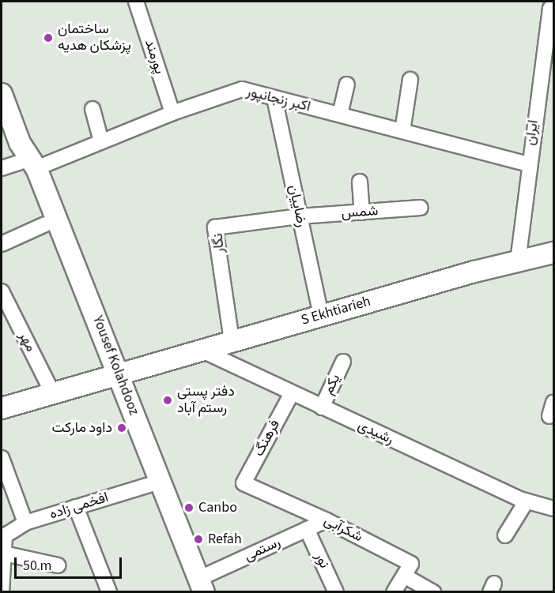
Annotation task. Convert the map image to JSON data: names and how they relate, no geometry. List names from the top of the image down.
{
  "streets": {
    "main road": ["S Ekhtiarieh", "Yousef Kolahdooz"],
    "street": [
      "پورمند",
      "اکبر زنجانپور",
      "ایران",
      "رضاییان",
      "شمس",
      "نگار",
      "مهر",
      "یکم",
      "رشیدی",
      "فرهنگ",
      "افخمی زاده",
      "شکرآبی",
      "رستمی",
      "نور"
    ]
  },
  "crossings": [
    ["پورمند", "اکبر زنجانپور"],
    ["اکبر زنجانپور", "ایران"],
    ["اکبر زنجانپور", "رضاییان"],
    ["اکبر زنجانپور", "Yousef Kolahdooz"],
    ["ایران", "S Ekhtiarieh"],
    ["رضاییان", "شمس"],
    ["رضاییان", "نگار"],
    ["رضاییان", "S Ekhtiarieh"],
    ["شمس", "نگار"],
    ["نگار", "S Ekhtiarieh"],
    ["S Ekhtiarieh", "مهر"],
    ["S Ekhtiarieh", "Yousef Kolahdooz"],
    ["S Ekhtiarieh", "رشیدی"],
    ["Yousef Kolahdooz", "افخمی زاده"],
    ["Yousef Kolahdooz", "رستمی"],
    ["یکم", "رشیدی"],
    ["رشیدی", "فرهنگ"],
    ["فرهنگ", "شکرآبی"],
    ["شکرآبی", "رستمی"],
    ["رستمی", "نور"]
  ],
  "places": [
    "ساختمان پزشکان هدیه",
    "دفتر پستی رستم آباد",
    "داود مارکت",
    "Canbo",
    "Refah"
  ],
  "scale_bar": "50 m"
}
